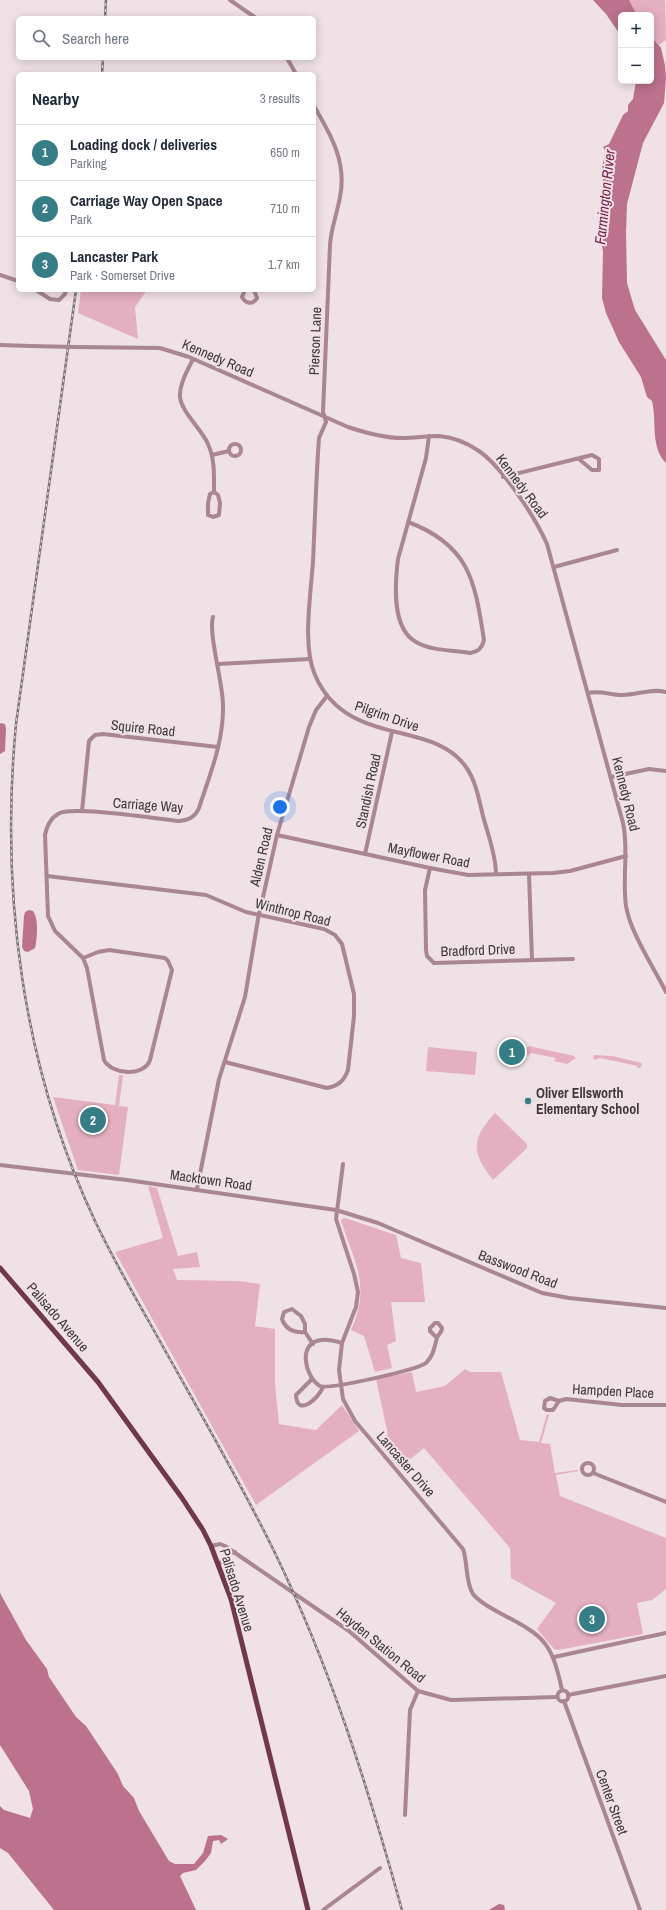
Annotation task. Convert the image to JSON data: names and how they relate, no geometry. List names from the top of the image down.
{
  "streets": {
    "main road": ["Palisado Avenue"],
    "street": [
      "Pierson Lane",
      "Kennedy Road",
      "Pilgrim Drive",
      "Squire Road",
      "Standish Road",
      "Carriage Way",
      "Mayflower Road",
      "Alden Road",
      "Winthrop Road",
      "Bradford Drive",
      "Macktown Road",
      "Basswood Road",
      "Hampden Place",
      "Lancaster Drive",
      "Hayden Station Road",
      "Center Street"
    ]
  },
  "crossings": [
    ["Pierson Lane", "Kennedy Road"],
    ["Pierson Lane", "Pilgrim Drive"],
    ["Kennedy Road", "Pilgrim Drive"],
    ["Kennedy Road", "Mayflower Road"],
    ["Pilgrim Drive", "Standish Road"],
    ["Pilgrim Drive", "Mayflower Road"],
    ["Pilgrim Drive", "Alden Road"],
    ["Squire Road", "Carriage Way"],
    ["Standish Road", "Mayflower Road"],
    ["Carriage Way", "Winthrop Road"],
    ["Mayflower Road", "Alden Road"],
    ["Mayflower Road", "Bradford Drive"],
    ["Alden Road", "Winthrop Road"],
    ["Alden Road", "Macktown Road"],
    ["Macktown Road", "Basswood Road"],
    ["Macktown Road", "Lancaster Drive"],
    ["Palisado Avenue", "Hayden Station Road"],
    ["Lancaster Drive", "Hayden Station Road"],
    ["Lancaster Drive", "Center Street"],
    ["Hayden Station Road", "Center Street"]
  ],
  "water": ["Farmington River"],
  "places": ["Oliver Ellsworth Elementary School"],
  "page": {
    "map_buttons": ["+", "−"],
    "search": "Search here",
    "heading": ["Nearby", "3 results"],
    "list": [
      {
        "mark": "1",
        "name": "Loading dock / deliveries",
        "note": "Parking",
        "value": "650 m"
      },
      {
        "mark": "2",
        "name": "Carriage Way Open Space",
        "note": "Park",
        "value": "710 m"
      },
      {
        "mark": "3",
        "name": "Lancaster Park",
        "note": "Park · Somerset Drive",
        "value": "1.7 km"
      }
    ],
    "pins": ["1", "2", "3"]
  }
}
